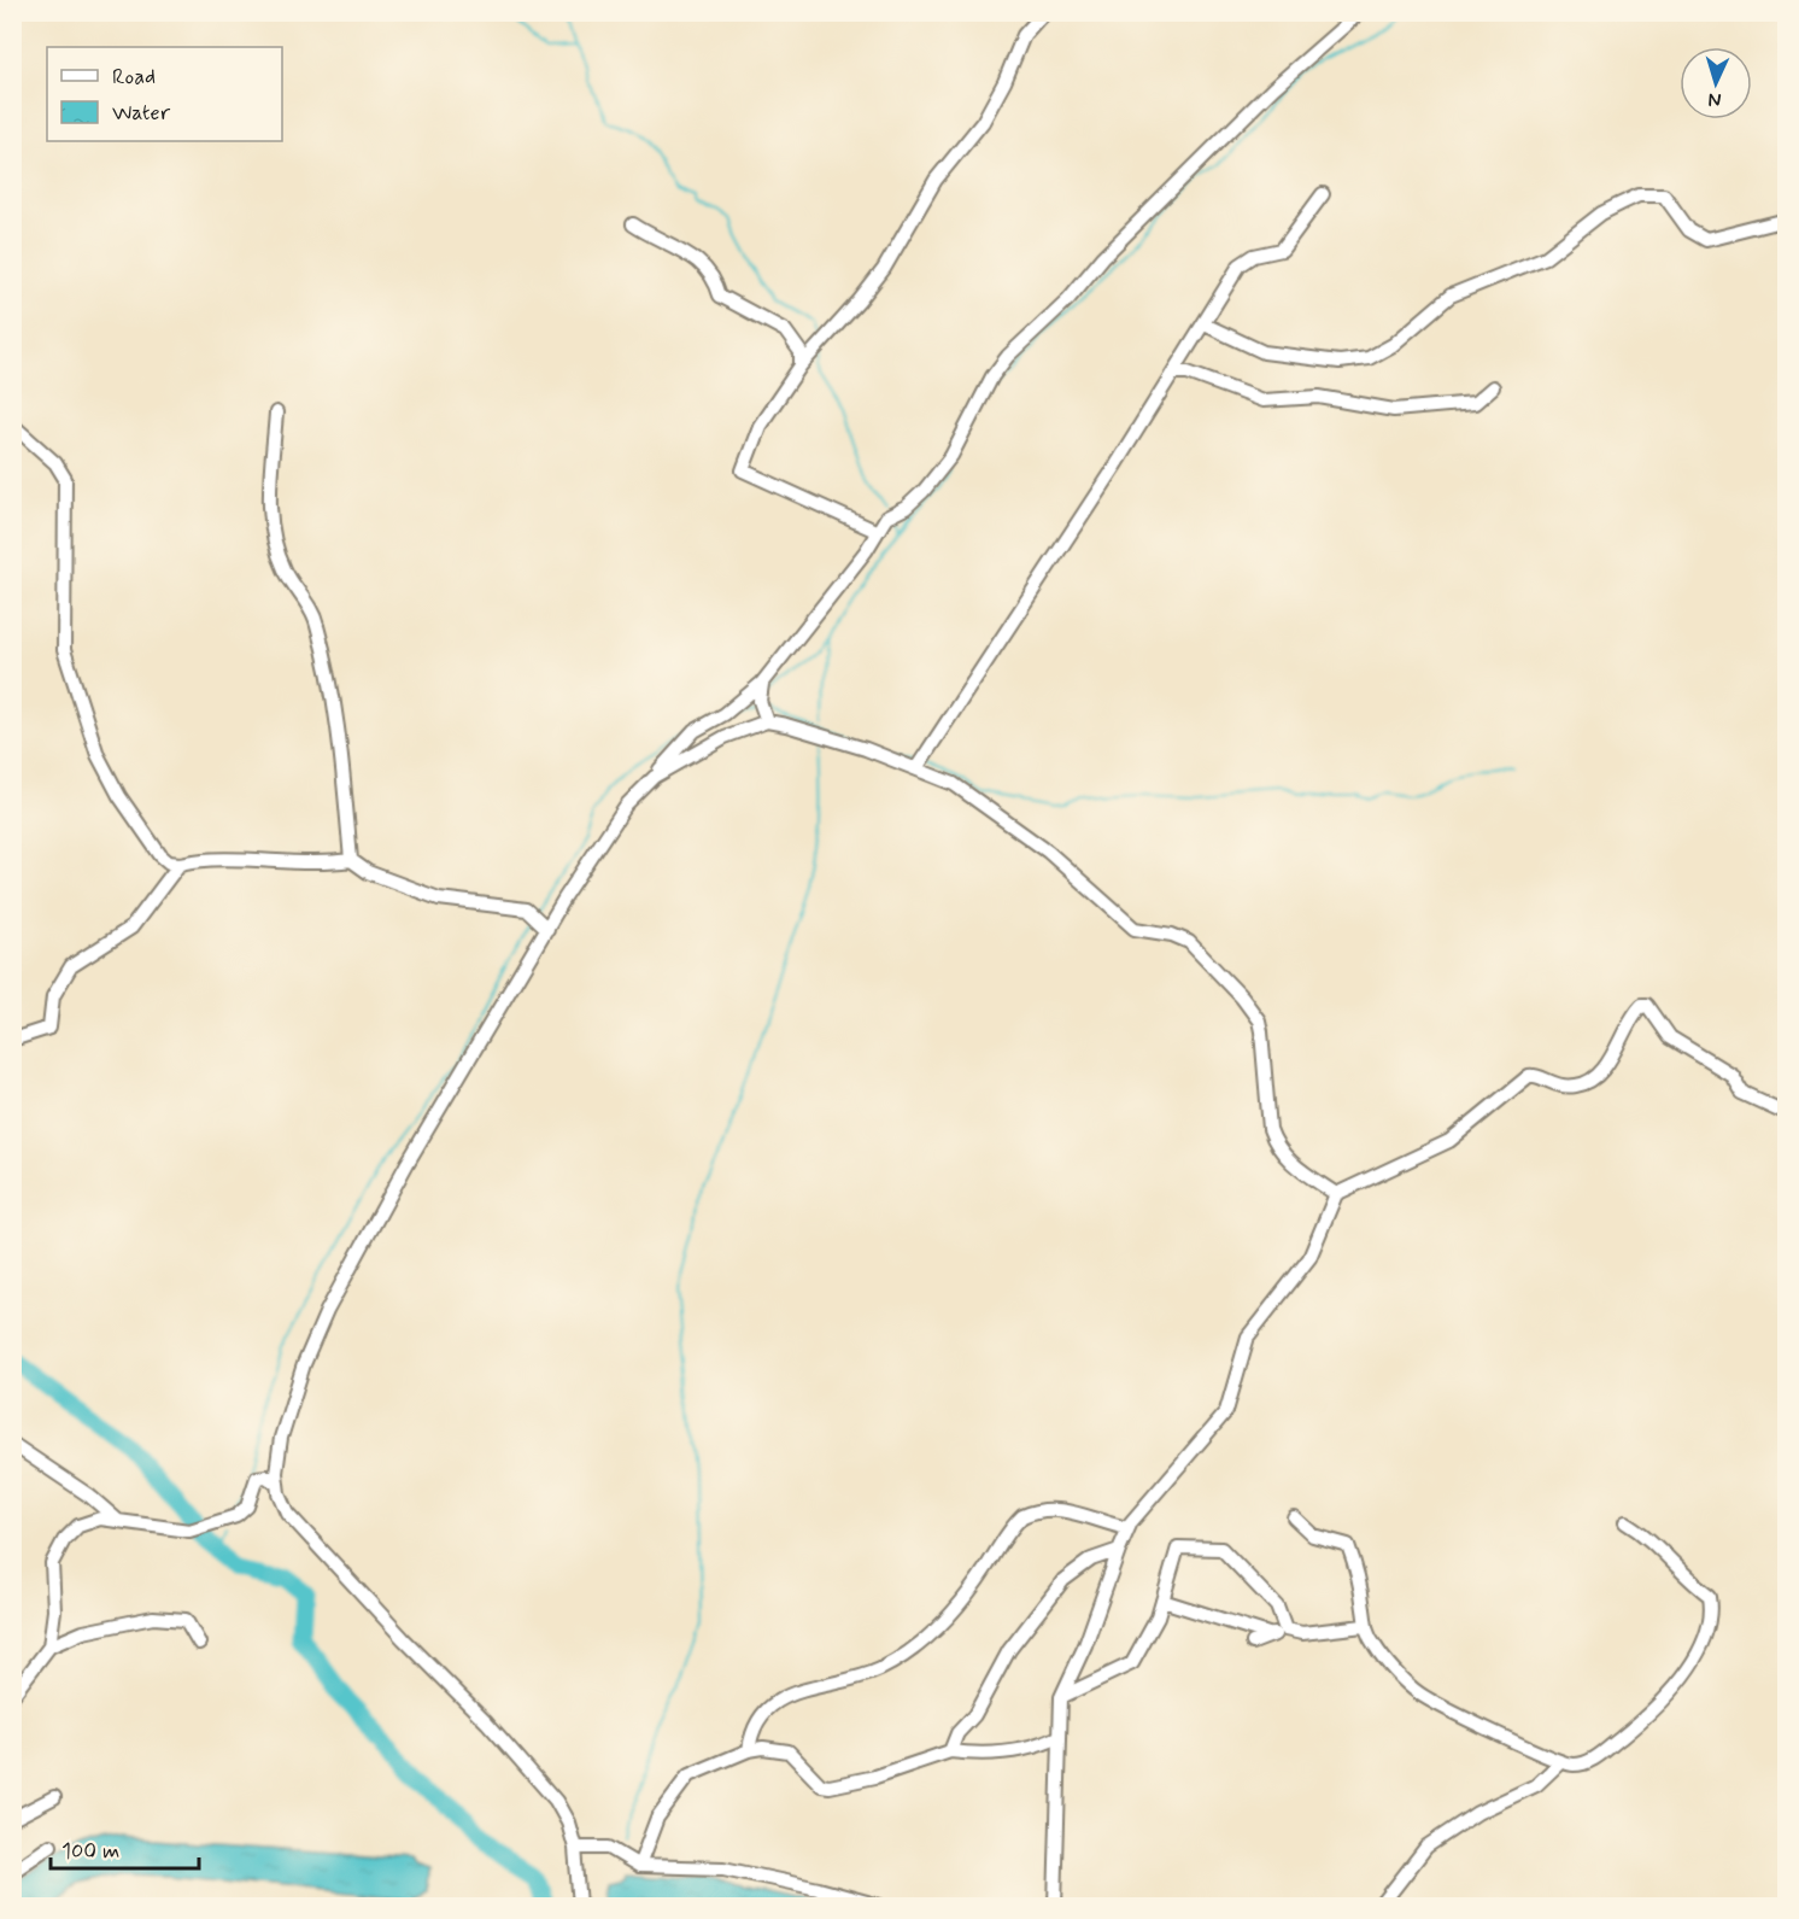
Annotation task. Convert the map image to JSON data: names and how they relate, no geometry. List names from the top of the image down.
{
  "legend": ["Road", "Water"],
  "scale_bar": "100 m",
  "north": "bottom"
}
